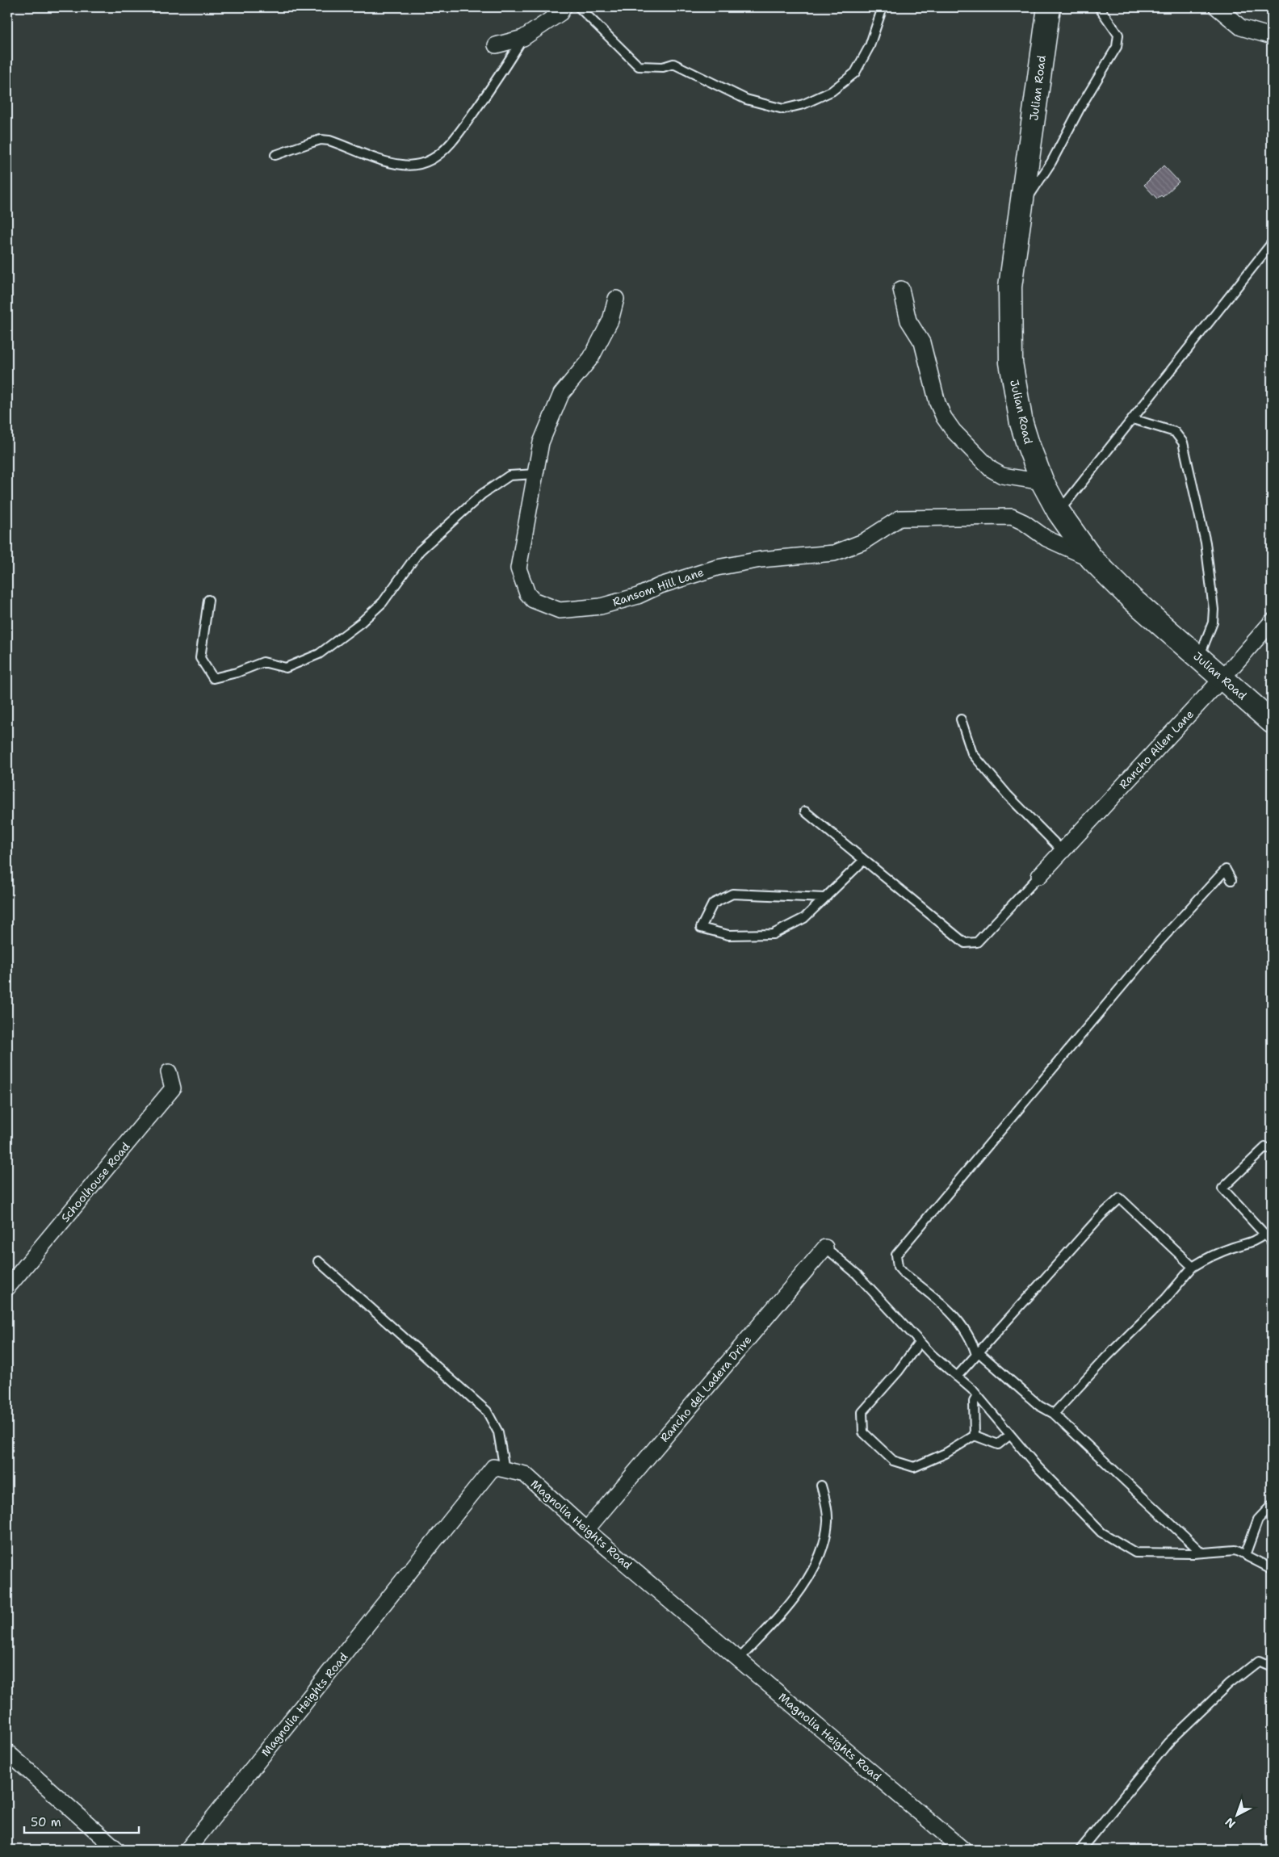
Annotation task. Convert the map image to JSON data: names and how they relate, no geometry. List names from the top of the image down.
{
  "streets": {
    "main road": ["Julian Road"],
    "street": [
      "Ransom Hill Lane",
      "Rancho Allen Lane",
      "Schoolhouse Road",
      "Rancho del Ladera Drive",
      "Magnolia Heights Road"
    ]
  },
  "crossings": [
    ["Julian Road", "Ransom Hill Lane"],
    ["Julian Road", "Rancho Allen Lane"],
    ["Rancho del Ladera Drive", "Magnolia Heights Road"]
  ],
  "scale_bar": "50 m",
  "north": "bottom left"
}
